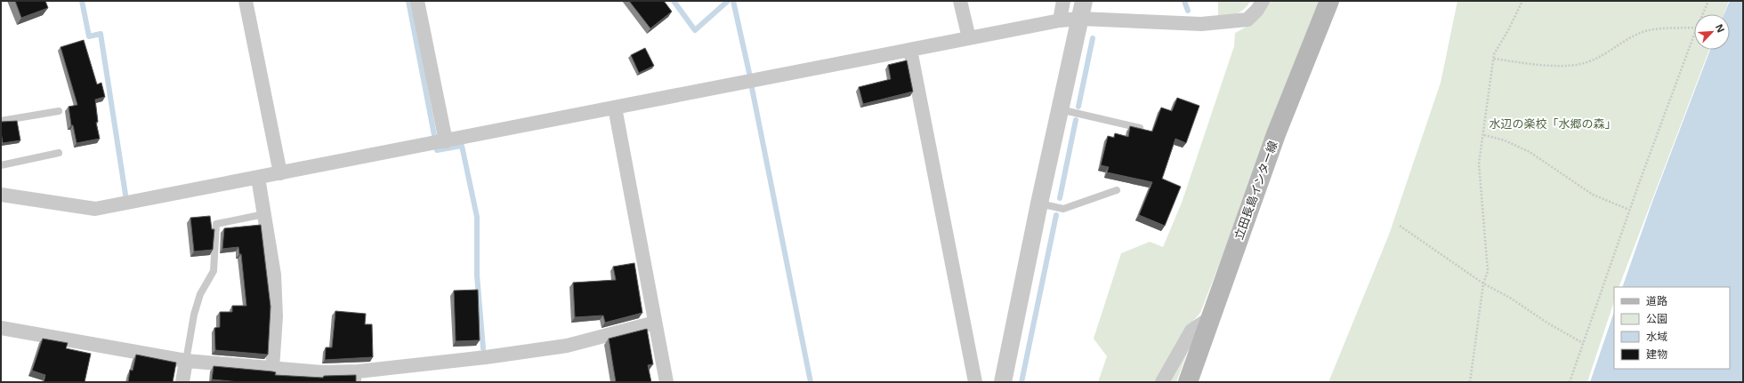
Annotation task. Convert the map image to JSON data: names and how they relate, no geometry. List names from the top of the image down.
{
  "streets": {
    "main road": ["立田長島インター線"]
  },
  "parks": ["水辺の楽校「水郷の森」"],
  "legend": [
    "道路",
    "公園",
    "水域",
    "建物"
  ],
  "north": "top right"
}
